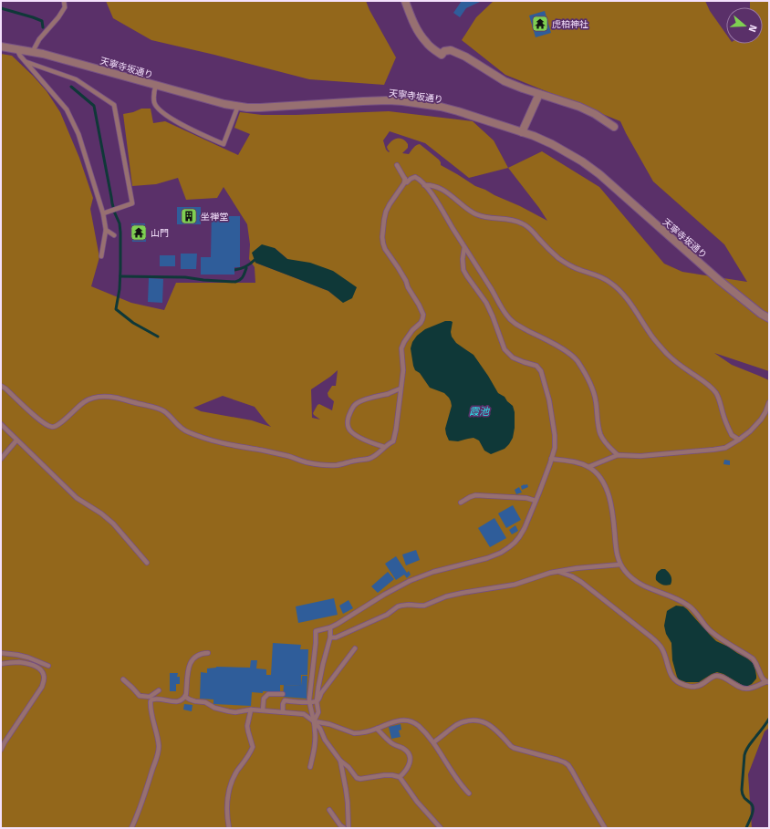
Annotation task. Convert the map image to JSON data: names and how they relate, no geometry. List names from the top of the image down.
{
  "streets": {
    "street": ["天寧寺坂通り"]
  },
  "water": ["霞池"],
  "places": {
    "temple": ["虎柏神社", "山門"],
    "building": ["坐禅堂"]
  },
  "north": "right"
}
